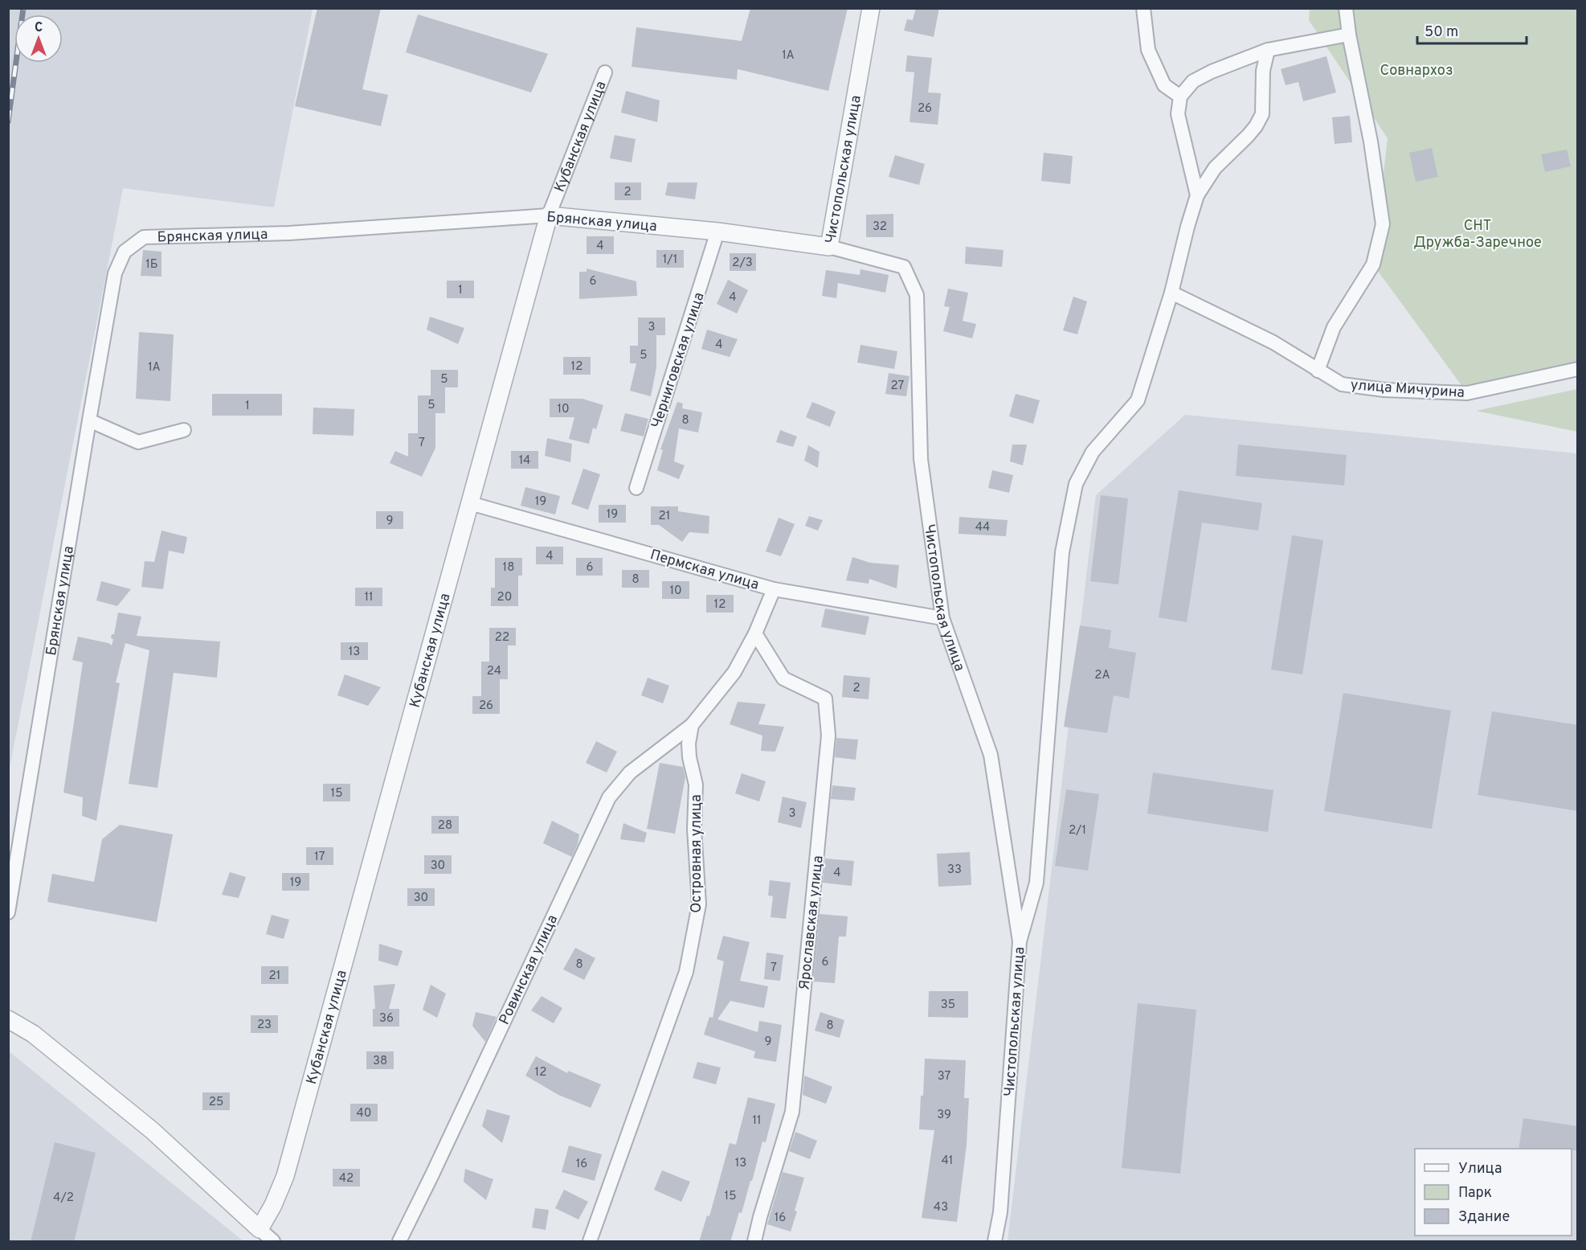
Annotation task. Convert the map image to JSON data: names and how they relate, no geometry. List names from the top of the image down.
{
  "streets": {
    "street": [
      "Кубанская улица",
      "Чистопольская улица",
      "Брянская улица",
      "Черниговская улица",
      "улица Мичурина",
      "Пермская улица",
      "Островная улица",
      "Ярославская улица",
      "Ровинская улица"
    ]
  },
  "crossings": [
    ["Кубанская улица", "Брянская улица"],
    ["Кубанская улица", "Пермская улица"],
    ["Чистопольская улица", "Брянская улица"],
    ["Чистопольская улица", "Пермская улица"],
    ["Брянская улица", "Черниговская улица"],
    ["Островная улица", "Ровинская улица"]
  ],
  "parks": ["Совнархоз", "СНТ Дружба-Заречное"],
  "house_numbers": [
    "1А",
    "26",
    "2",
    "32",
    "4",
    "1/1",
    "2/3",
    "1Б",
    "6",
    "1",
    "4",
    "3",
    "4",
    "5",
    "12",
    "1А",
    "5",
    "27",
    "5",
    "1",
    "10",
    "8",
    "7",
    "14",
    "19",
    "19",
    "21",
    "9",
    "44",
    "4",
    "18",
    "6",
    "8",
    "10",
    "11",
    "20",
    "12",
    "22",
    "13",
    "24",
    "2А",
    "2",
    "26",
    "15",
    "3",
    "28",
    "2/1",
    "17",
    "30",
    "33",
    "4",
    "19",
    "30",
    "6",
    "8",
    "7",
    "21",
    "35",
    "36",
    "23",
    "8",
    "9",
    "38",
    "12",
    "37",
    "25",
    "40",
    "39",
    "11",
    "41",
    "13",
    "16",
    "42",
    "15",
    "4/2",
    "43",
    "16"
  ],
  "legend": ["Улица", "Парк", "Здание"],
  "scale_bar": "50 m",
  "north": "top"
}
